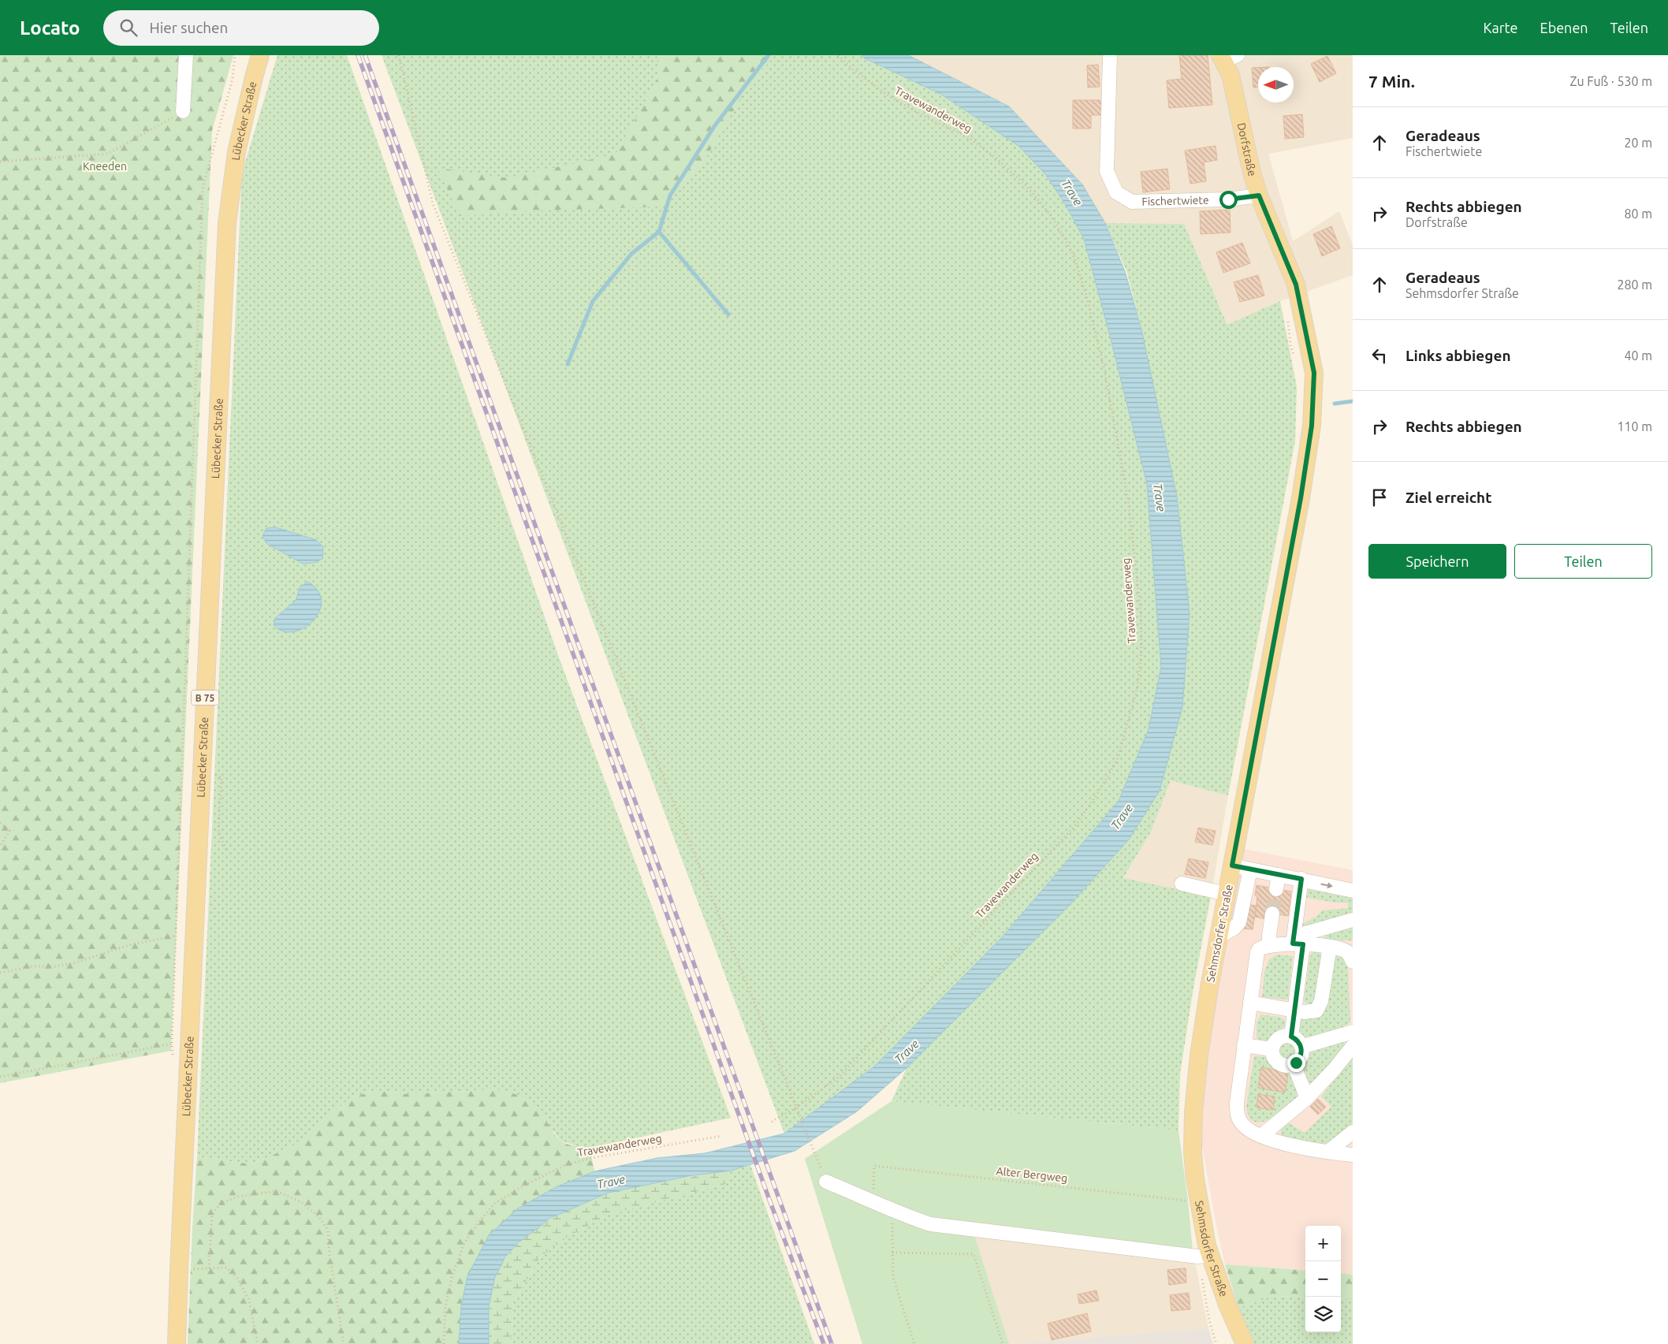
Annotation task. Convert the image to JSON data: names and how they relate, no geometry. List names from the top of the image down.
{
  "streets": {
    "main road": [
      "Lübecker Straße",
      "Dorfstraße",
      "B 75",
      "Sehmsdorfer Straße"
    ],
    "street": ["Fischertwiete"],
    "path": ["Travewanderweg", "Alter Bergweg"]
  },
  "crossings": [
    ["Dorfstraße", "Fischertwiete"],
    ["Dorfstraße", "Sehmsdorfer Straße"]
  ],
  "water": ["Trave"],
  "parks": ["Kneeden"],
  "north": "left",
  "page": {
    "header": "Locato",
    "search": "Hier suchen",
    "nav": ["Karte", "Ebenen", "Teilen"],
    "heading": ["7 Min.", "Zu Fuß · 530 m"],
    "list": [
      ["Geradeaus", "Fischertwiete", "20 m"],
      ["Rechts abbiegen", "Dorfstraße", "80 m"],
      ["Geradeaus", "Sehmsdorfer Straße", "280 m"],
      ["Links abbiegen", "40 m"],
      ["Rechts abbiegen", "110 m"],
      "Ziel erreicht"
    ],
    "buttons": ["Speichern", "Teilen"],
    "map_buttons": ["+", "−"]
  }
}
